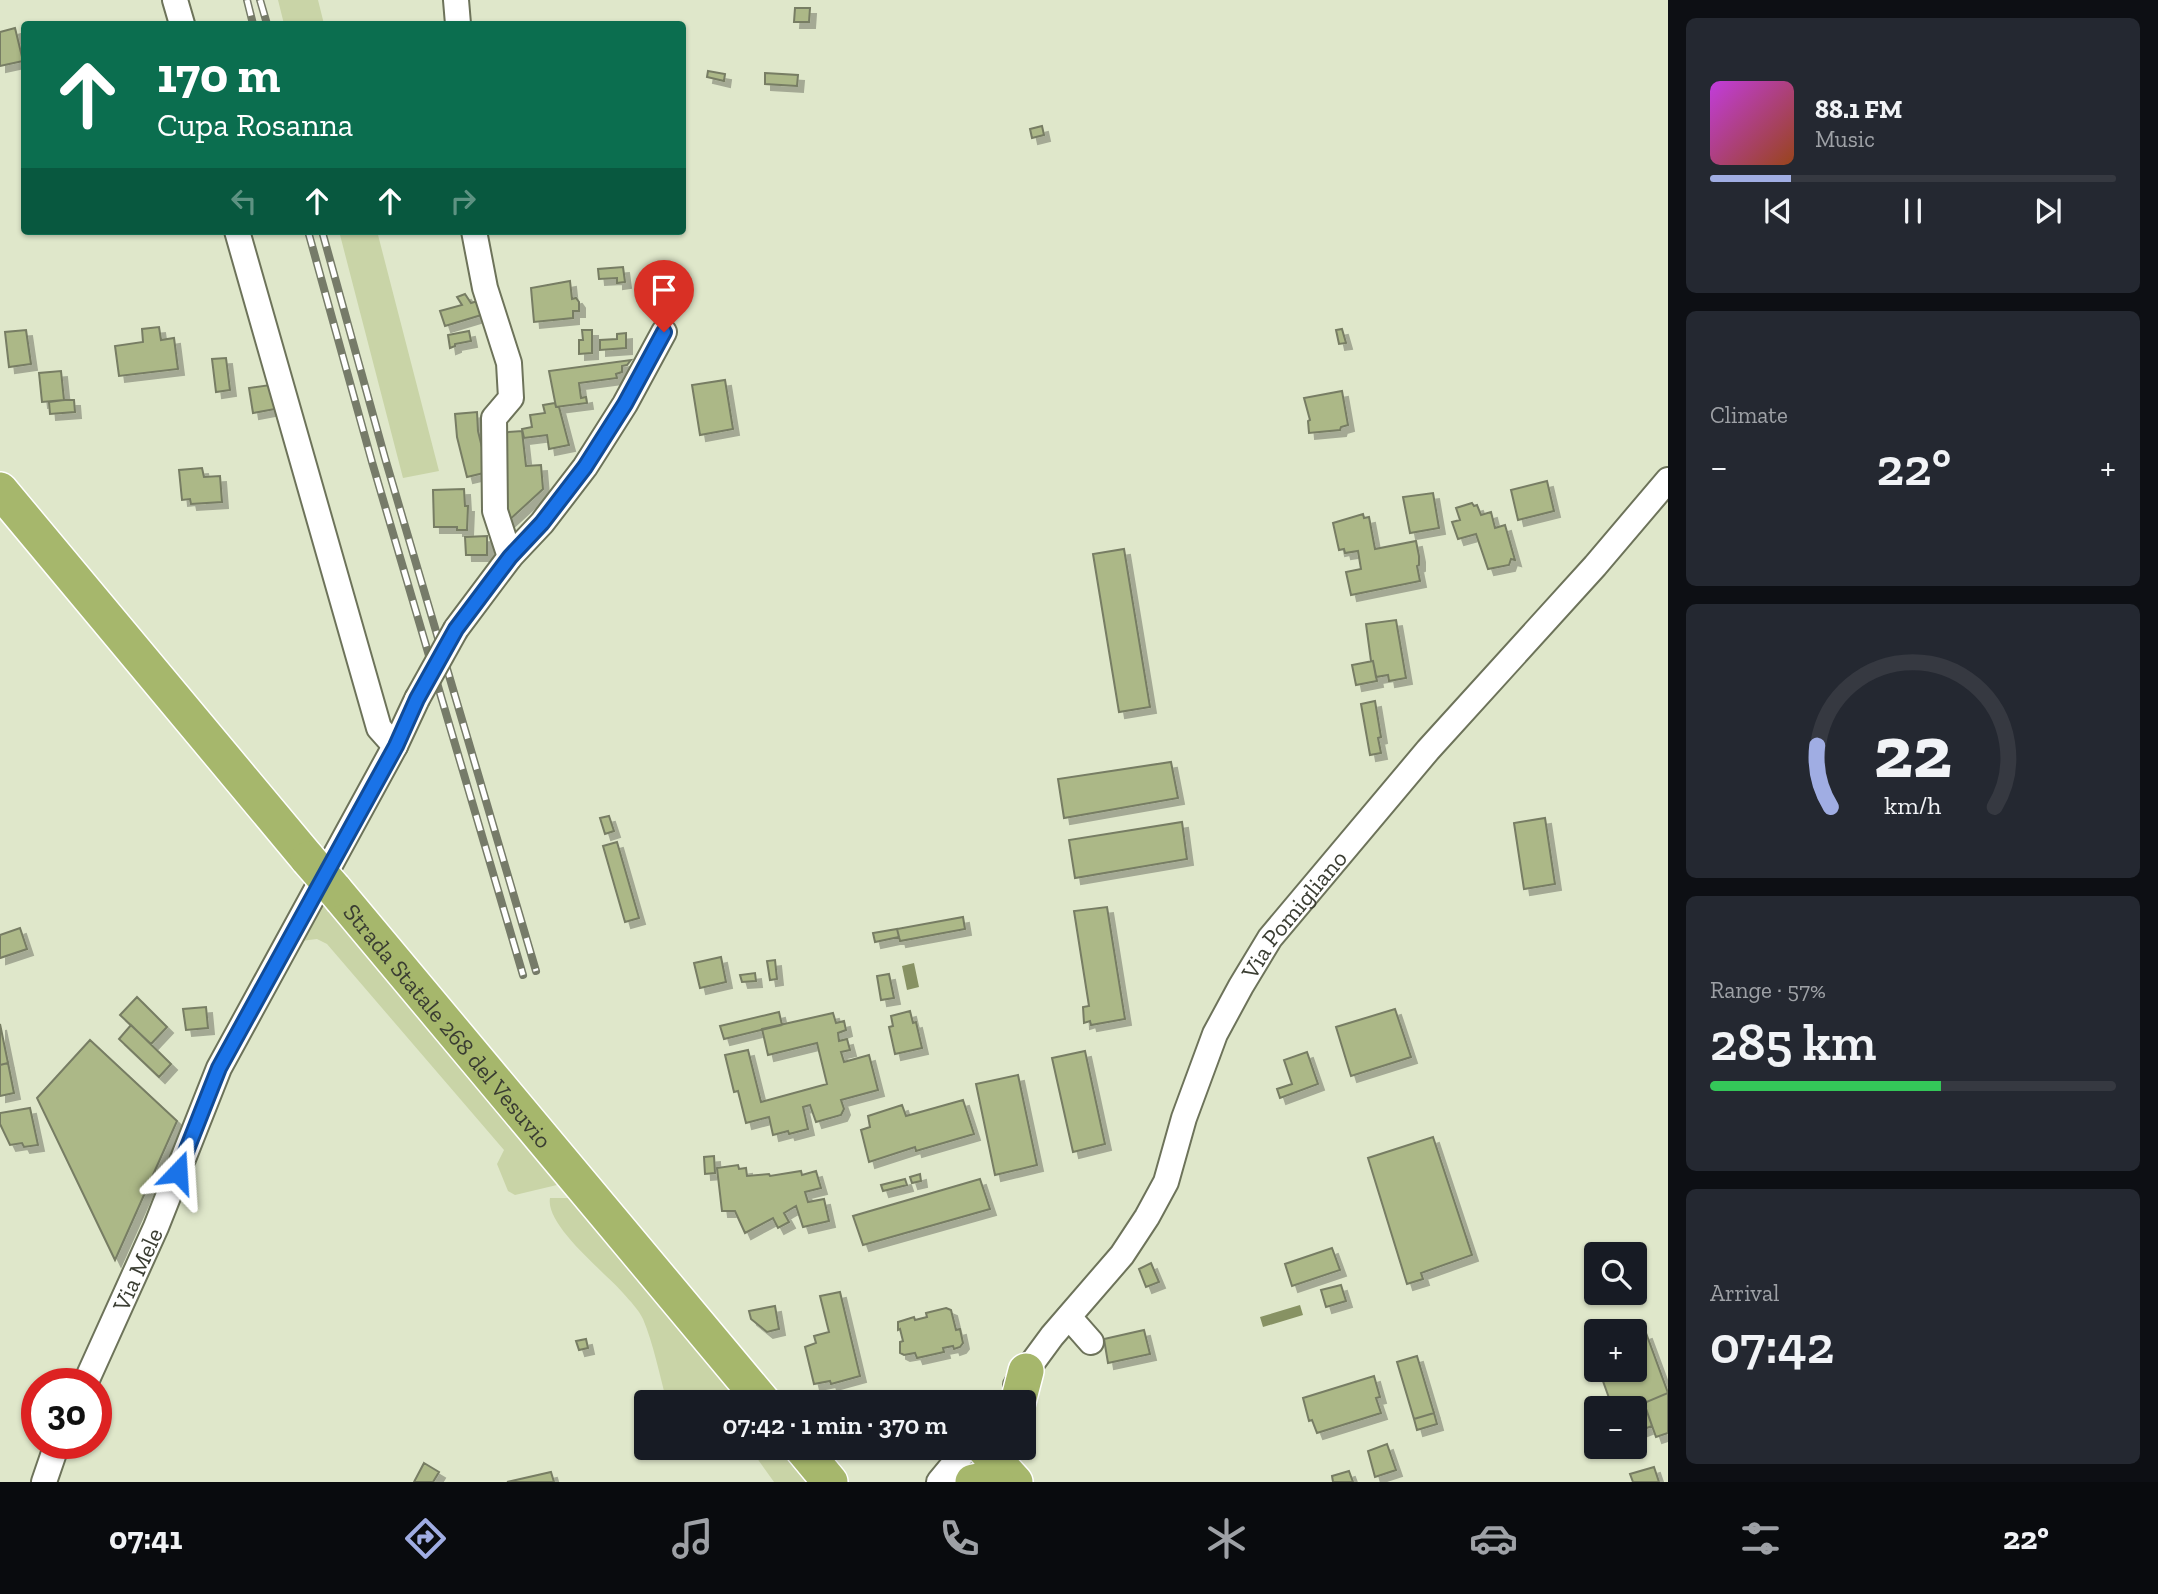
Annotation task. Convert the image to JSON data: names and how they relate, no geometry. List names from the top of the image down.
{
  "streets": {
    "highway": ["Strada Statale 268 del Vesuvio"],
    "street": ["Via Pomigliano", "Via Mele"]
  },
  "page": {
    "turn": ["170 m", "Cupa Rosanna"],
    "song": ["88.1 FM", "Music"],
    "tile": [
      "Climate",
      ["Range · 57%", "285 km"],
      ["Arrival", "07:42"]
    ],
    "heat": ["−", "22°", "+"],
    "map_buttons": ["+", "−"],
    "limit": "30",
    "trip": "07:42 · 1 min · 370 m",
    "tabs": ["07:41", "22°"],
    "gauge": ["22", "km/h"]
  }
}
